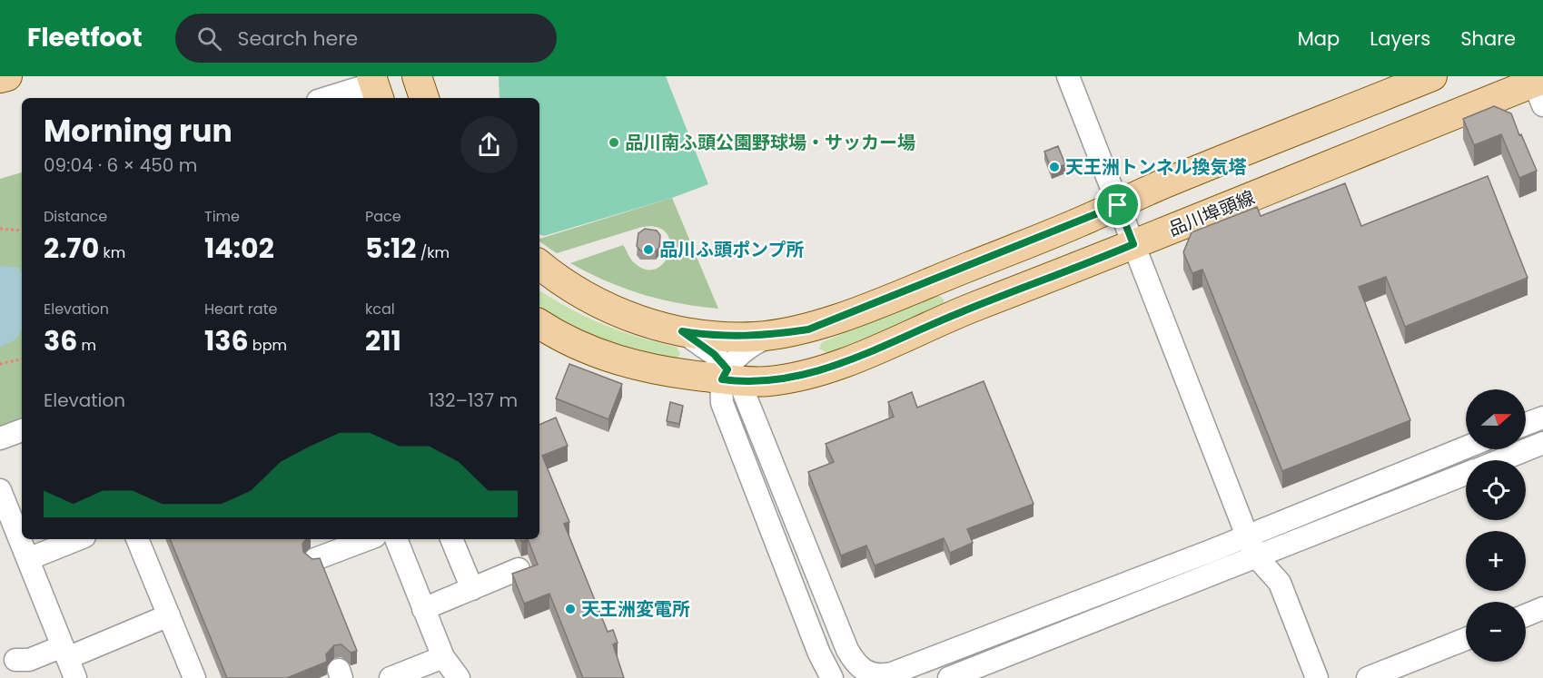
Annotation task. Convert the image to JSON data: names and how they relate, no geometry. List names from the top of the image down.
{
  "streets": {
    "main road": ["品川埠頭線"]
  },
  "places": [
    "品川南ふ頭公園野球場・サッカー場",
    "天王洲トンネル換気塔",
    "品川ふ頭ポンプ所",
    "天王洲変電所"
  ],
  "north": "right",
  "page": {
    "header": "Fleetfoot",
    "search": "Search here",
    "nav": ["Map", "Layers", "Share"],
    "heading": ["Morning run", "09:04 · 6 × 450 m"],
    "stats": [
      ["Distance", "2.70 km"],
      ["Time", "14:02"],
      ["Pace", "5:12 /km"],
      ["Elevation", "36 m"],
      ["Heart rate", "136 bpm"],
      ["kcal", "211"]
    ],
    "chart": ["Elevation", "132–137 m"],
    "map_buttons": ["+", "−"]
  }
}
